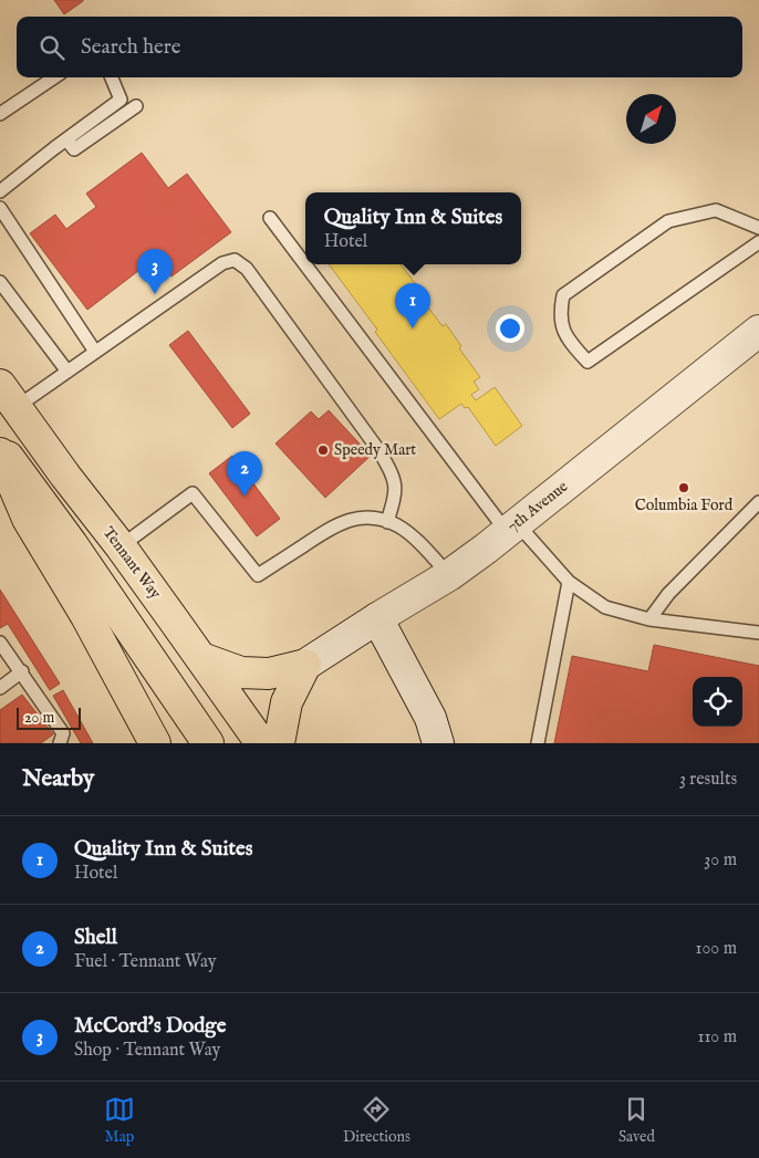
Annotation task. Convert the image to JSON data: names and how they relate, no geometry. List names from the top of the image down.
{
  "streets": {
    "main road": ["Tennant Way"],
    "street": ["7th Avenue"]
  },
  "places": ["Speedy Mart", "Columbia Ford"],
  "scale_bar": "20 m",
  "north": "top right",
  "page": {
    "search": "Search here",
    "popup": ["Quality Inn & Suites", "Hotel"],
    "pins": ["3", "1", "2"],
    "scale": "20 m",
    "heading": ["Nearby", "3 results"],
    "list": [
      {
        "mark": "1",
        "name": "Quality Inn & Suites",
        "note": "Hotel",
        "value": "30 m"
      },
      {
        "mark": "2",
        "name": "Shell",
        "note": "Fuel · Tennant Way",
        "value": "100 m"
      },
      {
        "mark": "3",
        "name": "McCord's Dodge",
        "note": "Shop · Tennant Way",
        "value": "110 m"
      }
    ],
    "nav": ["Map", "Directions", "Saved"]
  }
}
